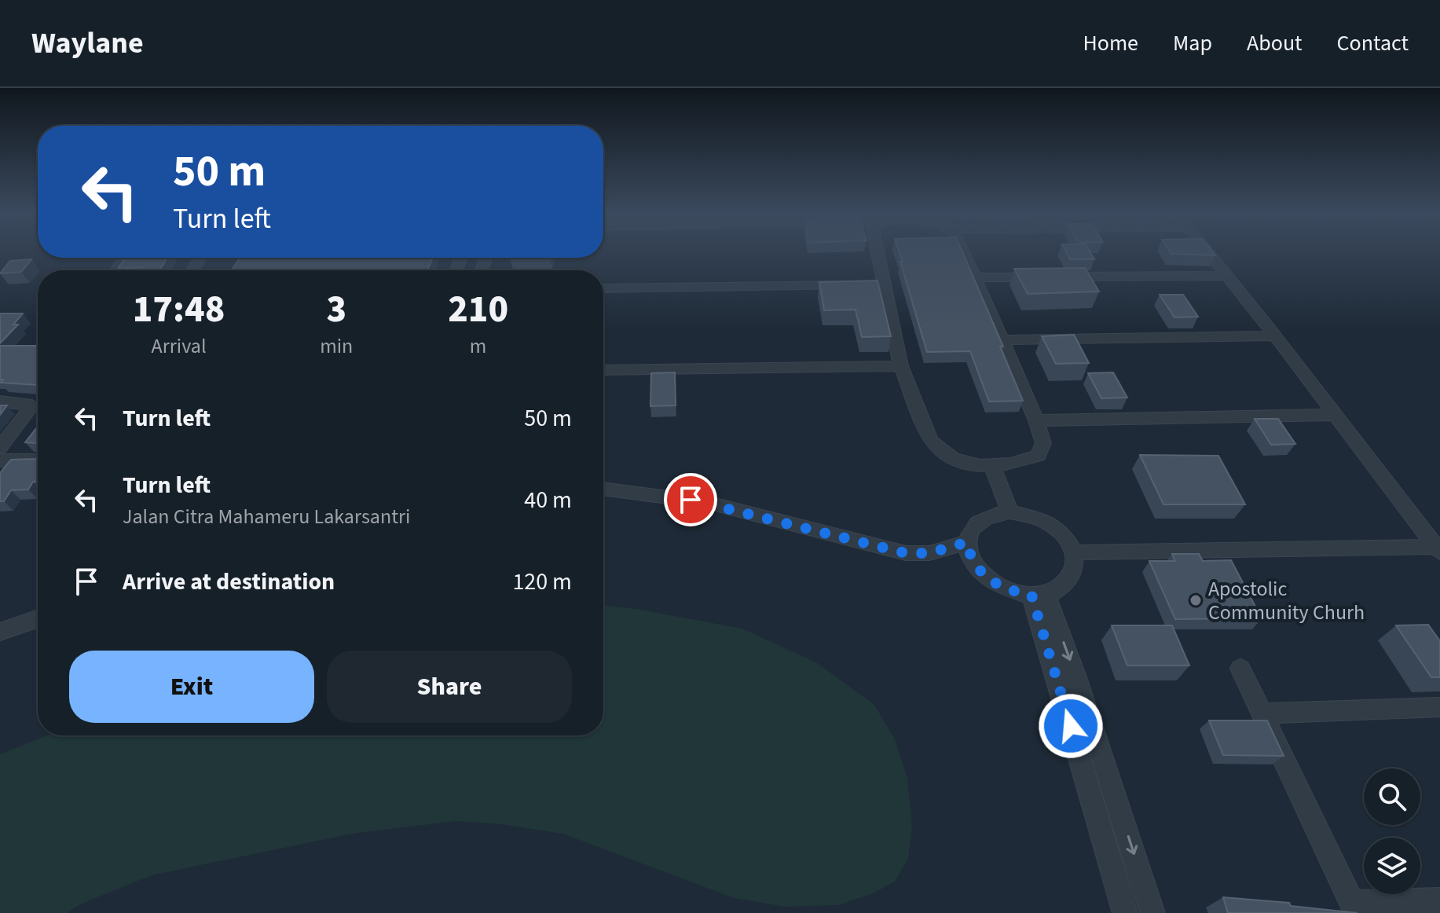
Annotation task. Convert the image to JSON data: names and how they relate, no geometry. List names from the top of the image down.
{
  "places": ["Apostolic Community Churh"],
  "page": {
    "header": "Waylane",
    "nav": [
      "Home",
      "Map",
      "About",
      "Contact"
    ],
    "turn": ["50 m", "Turn left"],
    "eta": [
      "17:48",
      "Arrival",
      "3",
      "min",
      "210",
      "m"
    ],
    "list": [
      {
        "name": "Turn left",
        "value": "50 m"
      },
      {
        "name": "Turn left",
        "note": "Jalan Citra Mahameru Lakarsantri",
        "value": "40 m"
      },
      {
        "name": "Arrive at destination",
        "value": "120 m"
      }
    ],
    "buttons": ["Exit", "Share"]
  }
}
